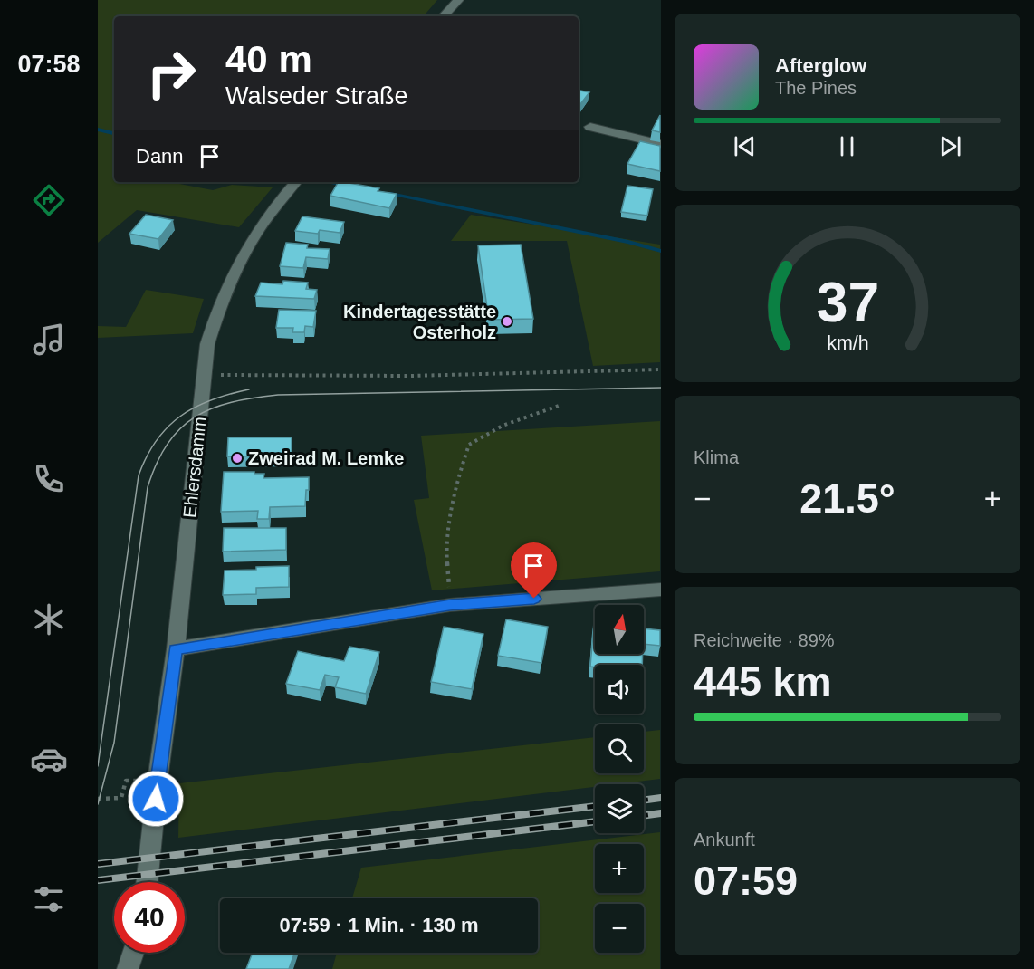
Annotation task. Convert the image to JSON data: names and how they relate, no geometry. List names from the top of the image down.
{
  "streets": {
    "street": ["Ehlersdamm"]
  },
  "places": ["Kindertagesstätte Osterholz", "Zweirad M. Lemke"],
  "north": "top",
  "page": {
    "tabs": "07:58",
    "turn": ["40 m", "Walseder Straße"],
    "song": ["Afterglow", "The Pines"],
    "then": "Dann",
    "tile": [
      "Klima",
      ["Reichweite · 89%", "445 km"],
      ["Ankunft", "07:59"]
    ],
    "heat": ["−", "21.5°", "+"],
    "map_buttons": ["+", "−"],
    "limit": "40",
    "trip": "07:59 · 1 Min. · 130 m",
    "gauge": ["37", "km/h"]
  }
}
